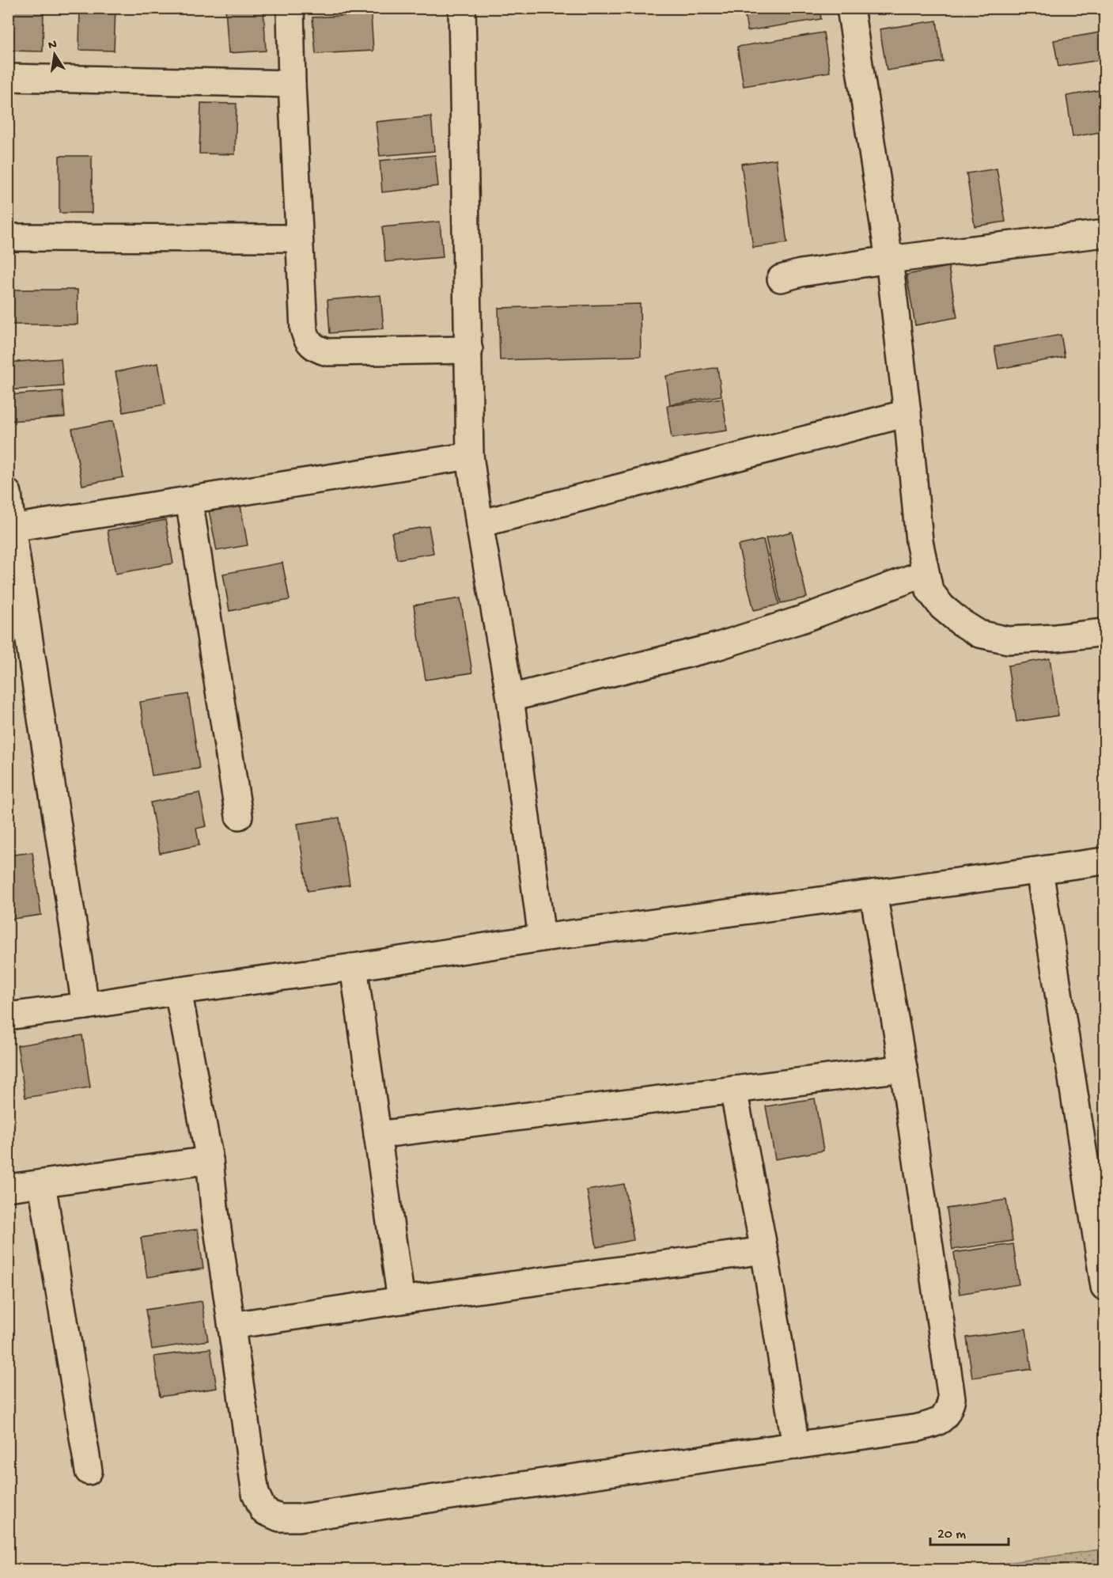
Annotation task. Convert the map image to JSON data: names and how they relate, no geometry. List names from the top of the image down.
{
  "scale_bar": "20 m",
  "north": "top"
}
